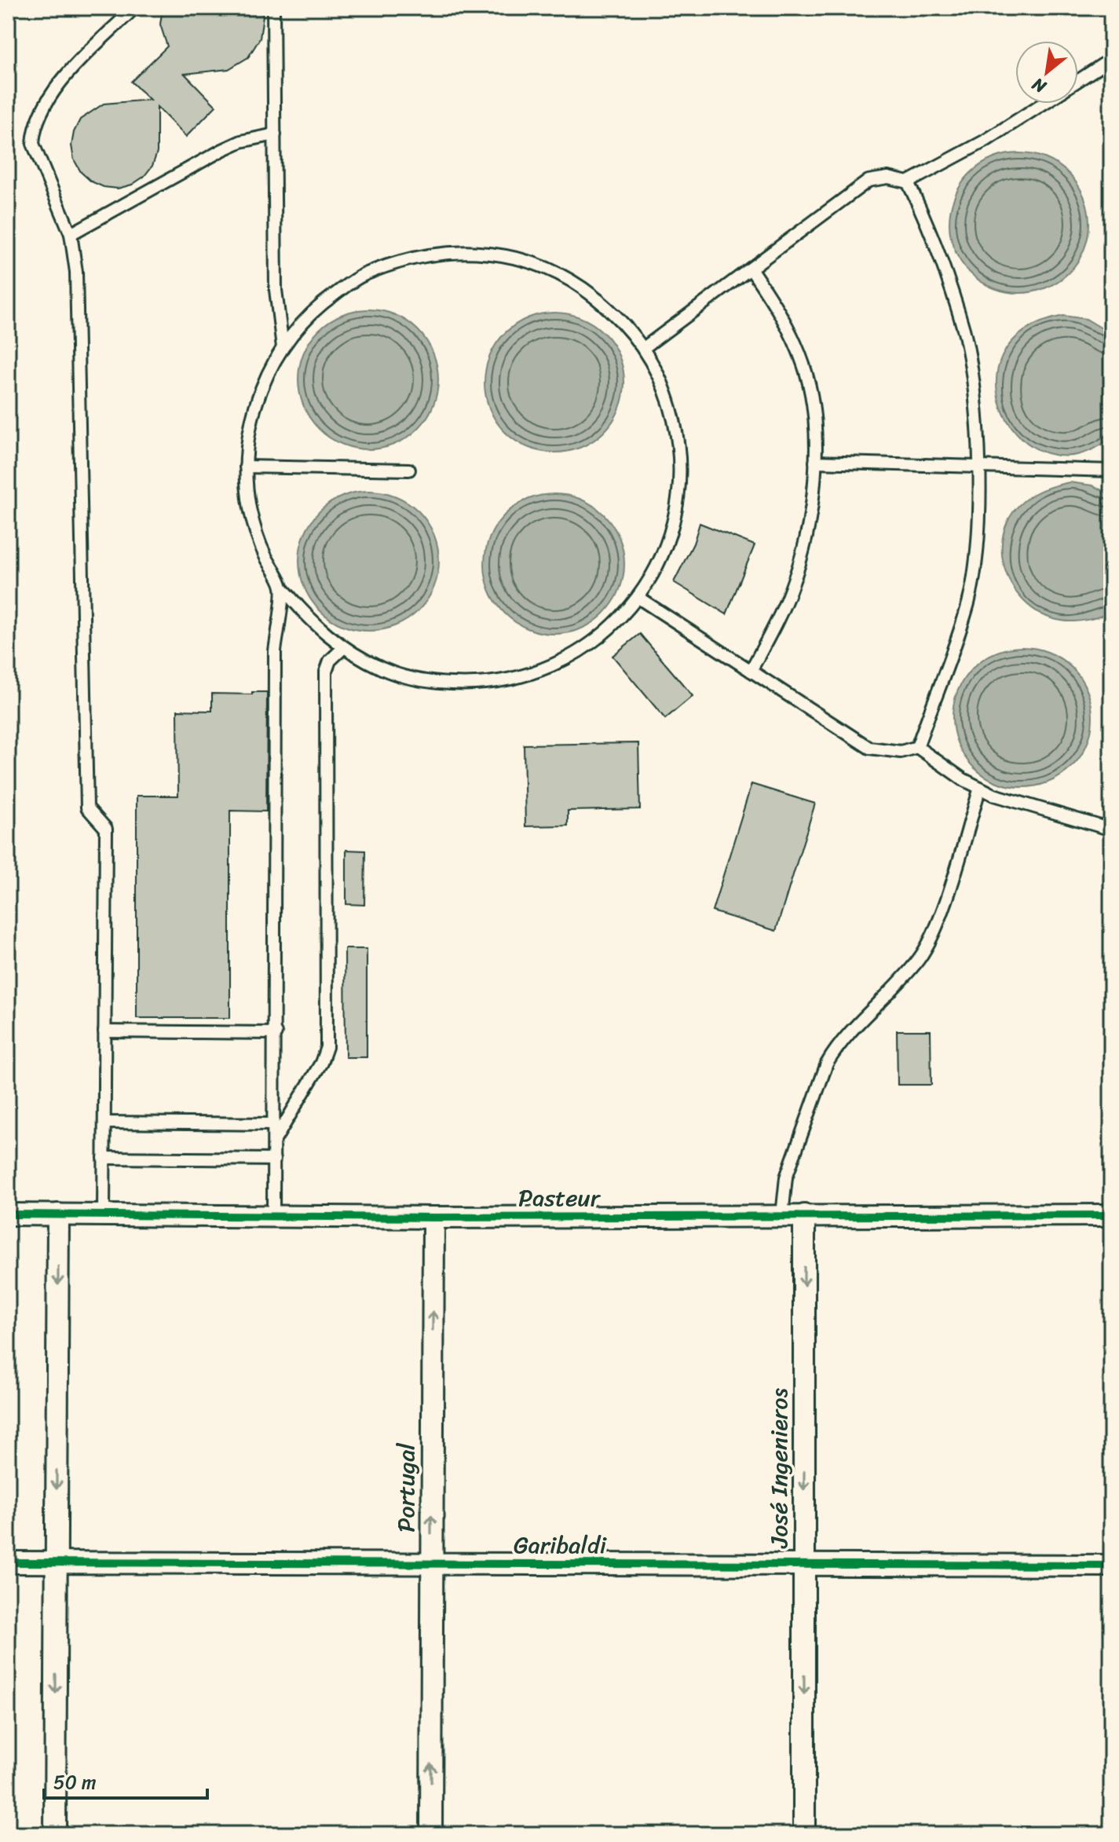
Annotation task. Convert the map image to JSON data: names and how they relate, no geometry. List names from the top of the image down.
{
  "streets": {
    "street": [
      "Pasteur",
      "José Ingenieros",
      "Portugal",
      "Garibaldi"
    ]
  },
  "crossings": [
    ["Pasteur", "José Ingenieros"],
    ["Pasteur", "Portugal"],
    ["José Ingenieros", "Garibaldi"],
    ["Portugal", "Garibaldi"]
  ],
  "one_way": ["José Ingenieros", "Portugal"],
  "scale_bar": "50 m",
  "north": "bottom left"
}
